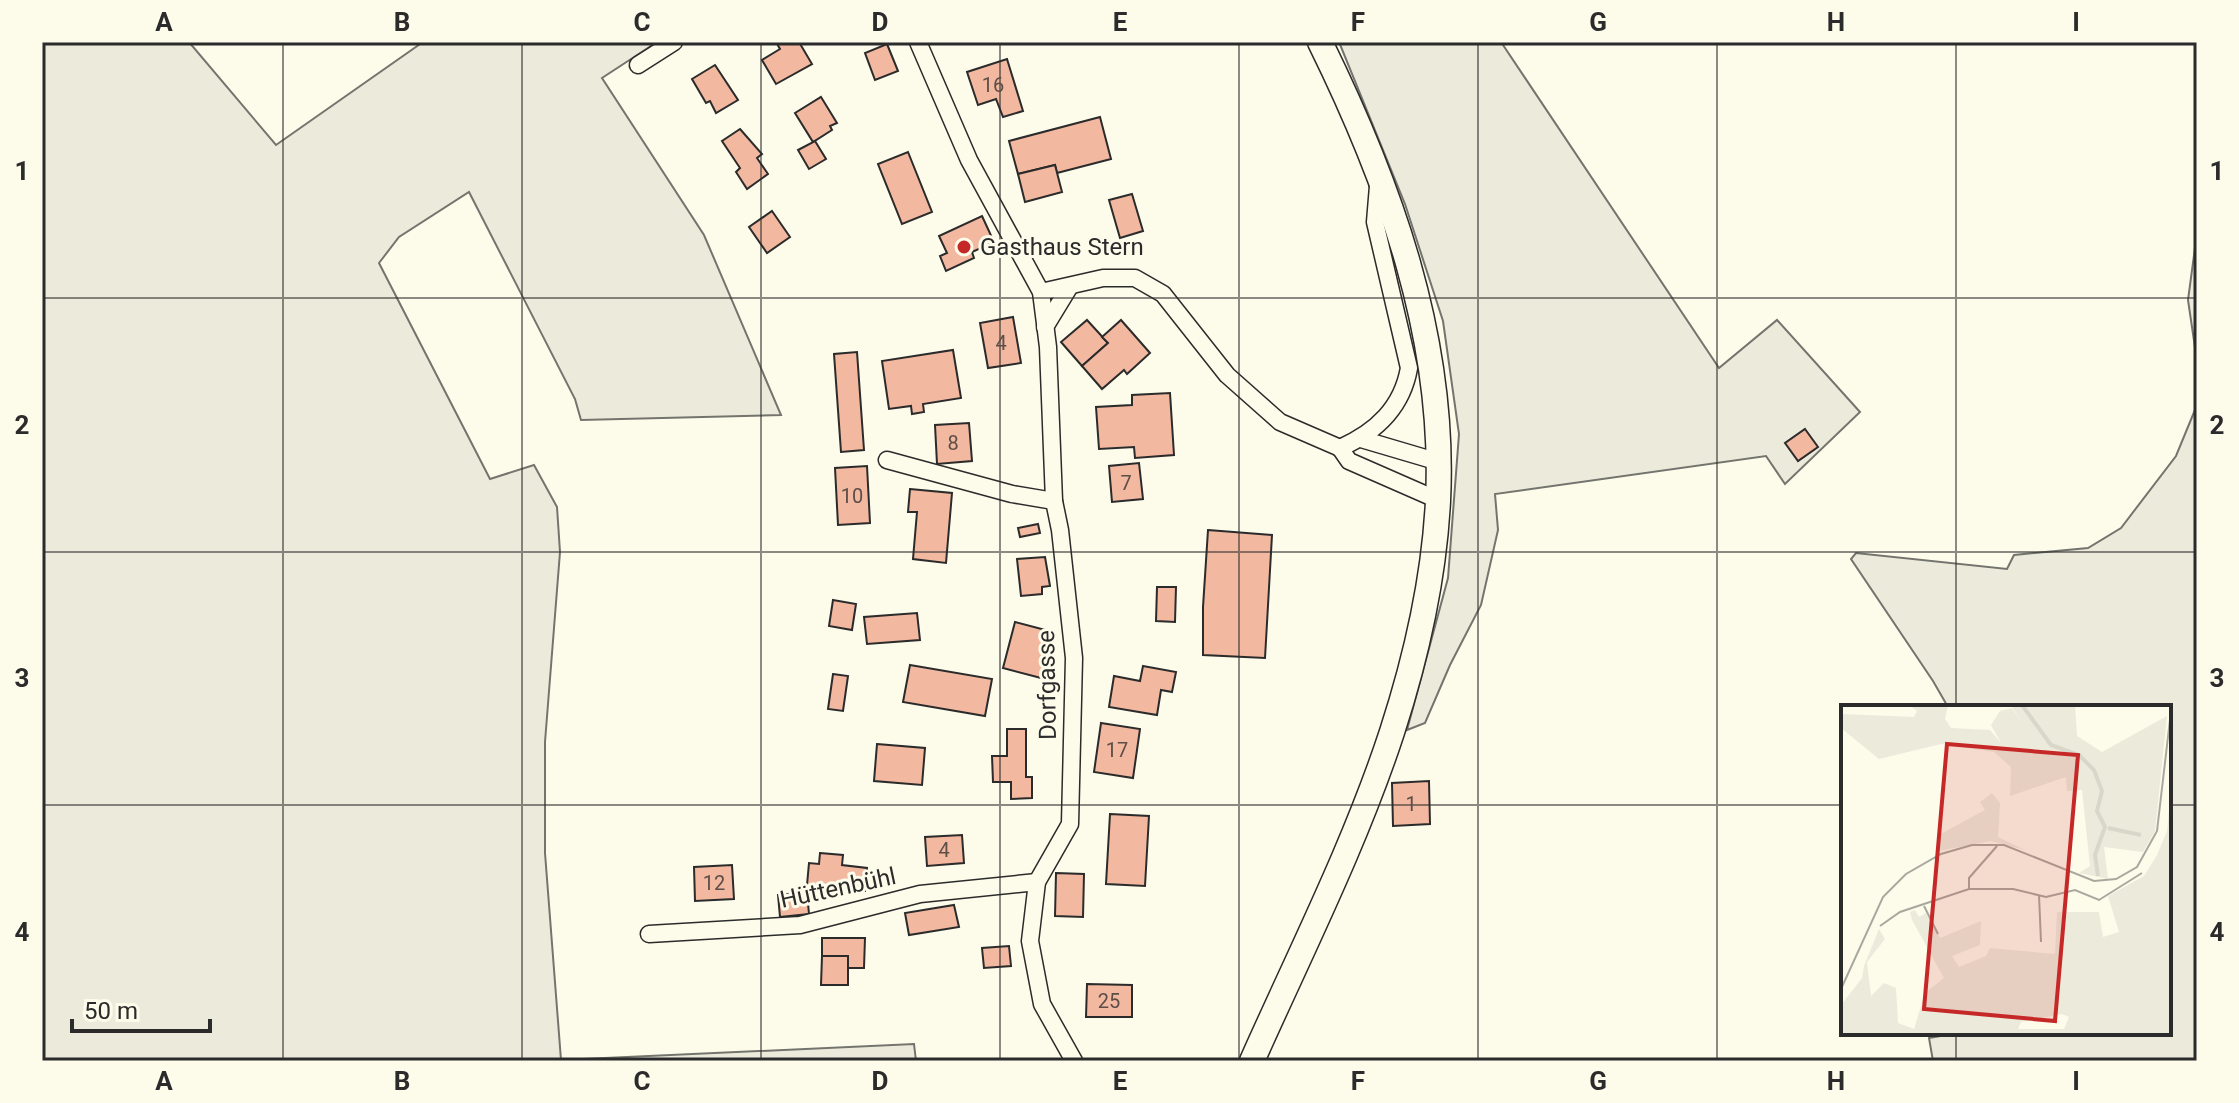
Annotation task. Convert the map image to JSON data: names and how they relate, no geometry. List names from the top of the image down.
{
  "streets": {
    "street": ["Dorfgasse", "Hüttenbühl"]
  },
  "crossings": [
    ["Dorfgasse", "Hüttenbühl"]
  ],
  "places": ["Gasthaus Stern"],
  "house_numbers": [
    "16",
    "4",
    "8",
    "7",
    "10",
    "17",
    "1",
    "4",
    "12",
    "25"
  ],
  "scale_bar": "50 m",
  "grid": {
    "columns": [
      "A",
      "B",
      "C",
      "D",
      "E",
      "F",
      "G",
      "H",
      "I"
    ],
    "rows": [
      "1",
      "2",
      "3",
      "4"
    ]
  }
}
